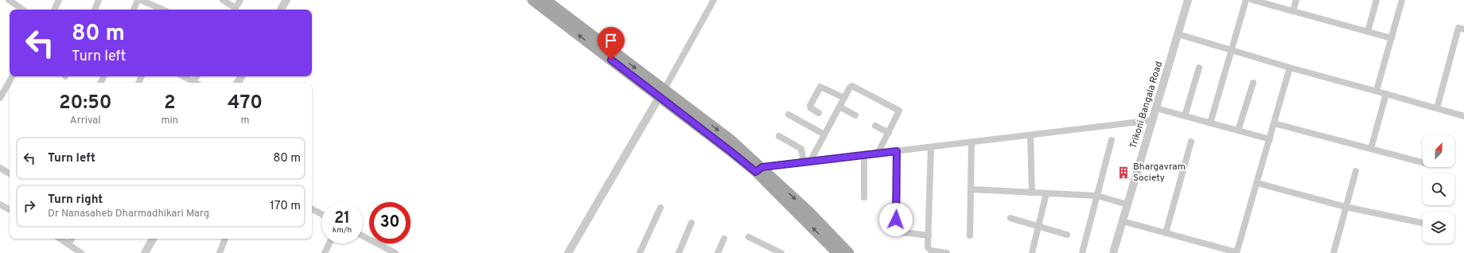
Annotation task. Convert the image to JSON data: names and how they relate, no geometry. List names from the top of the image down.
{
  "streets": {
    "street": ["Trikoni Bangala Road"]
  },
  "places": {
    "building": ["Bhargavram Society"]
  },
  "north": "top right",
  "page": {
    "turn": ["80 m", "Turn left"],
    "eta": [
      "20:50",
      "Arrival",
      "2",
      "min",
      "470",
      "m"
    ],
    "list": [
      {
        "name": "Turn left",
        "value": "80 m"
      },
      {
        "name": "Turn right",
        "note": "Dr Nanasaheb Dharmadhikari Marg",
        "value": "170 m"
      }
    ],
    "speed": "21 km/h",
    "limit": "30"
  }
}
